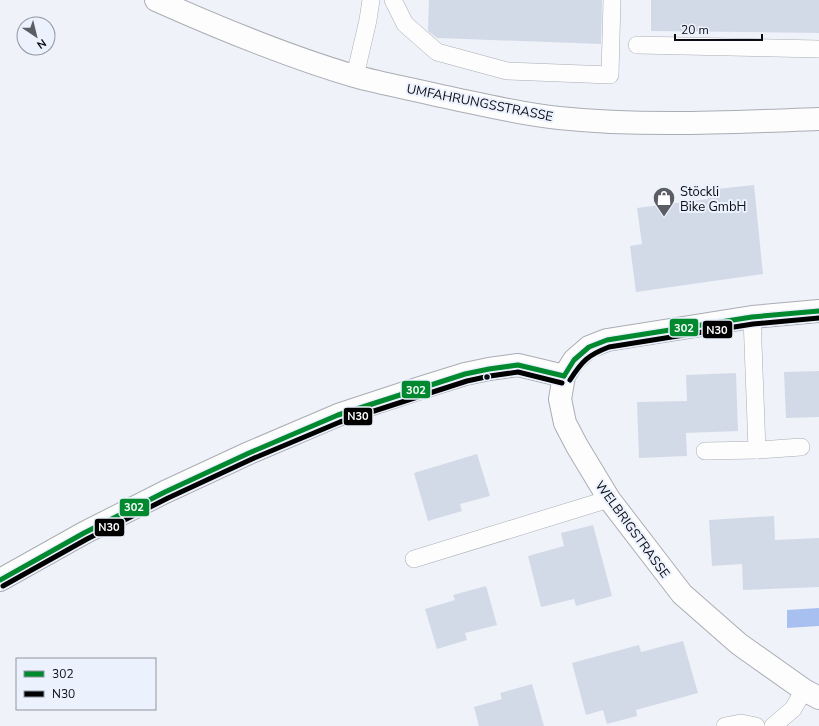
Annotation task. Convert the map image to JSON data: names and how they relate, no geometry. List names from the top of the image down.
{
  "streets": {
    "street": ["UMFAHRUNGSSTRASSE", "WELBRIGSTRASSE"]
  },
  "places": {
    "shop": ["Stöckli Bike GmbH"]
  },
  "lines": ["transit line 302", "transit line N30"],
  "legend": ["302", "N30"],
  "scale_bar": "20 m",
  "north": "bottom right"
}
